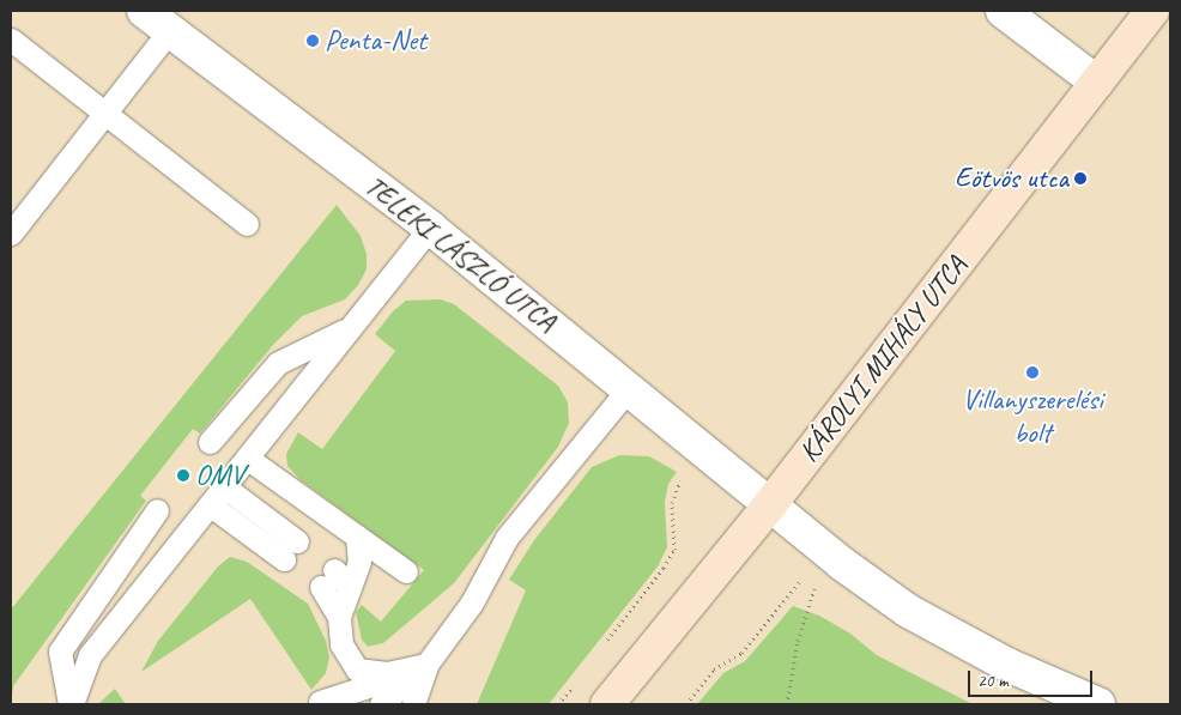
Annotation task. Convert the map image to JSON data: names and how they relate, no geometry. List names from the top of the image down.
{
  "streets": {
    "street": ["TELEKI LÁSZLÓ UTCA", "KÁROLYI MIHÁLY UTCA"]
  },
  "crossings": [
    ["TELEKI LÁSZLÓ UTCA", "KÁROLYI MIHÁLY UTCA"]
  ],
  "places": [
    "Penta-Net",
    "Eötvös utca",
    "Villanyszerelési bolt",
    "OMV"
  ],
  "scale_bar": "20 m"
}
